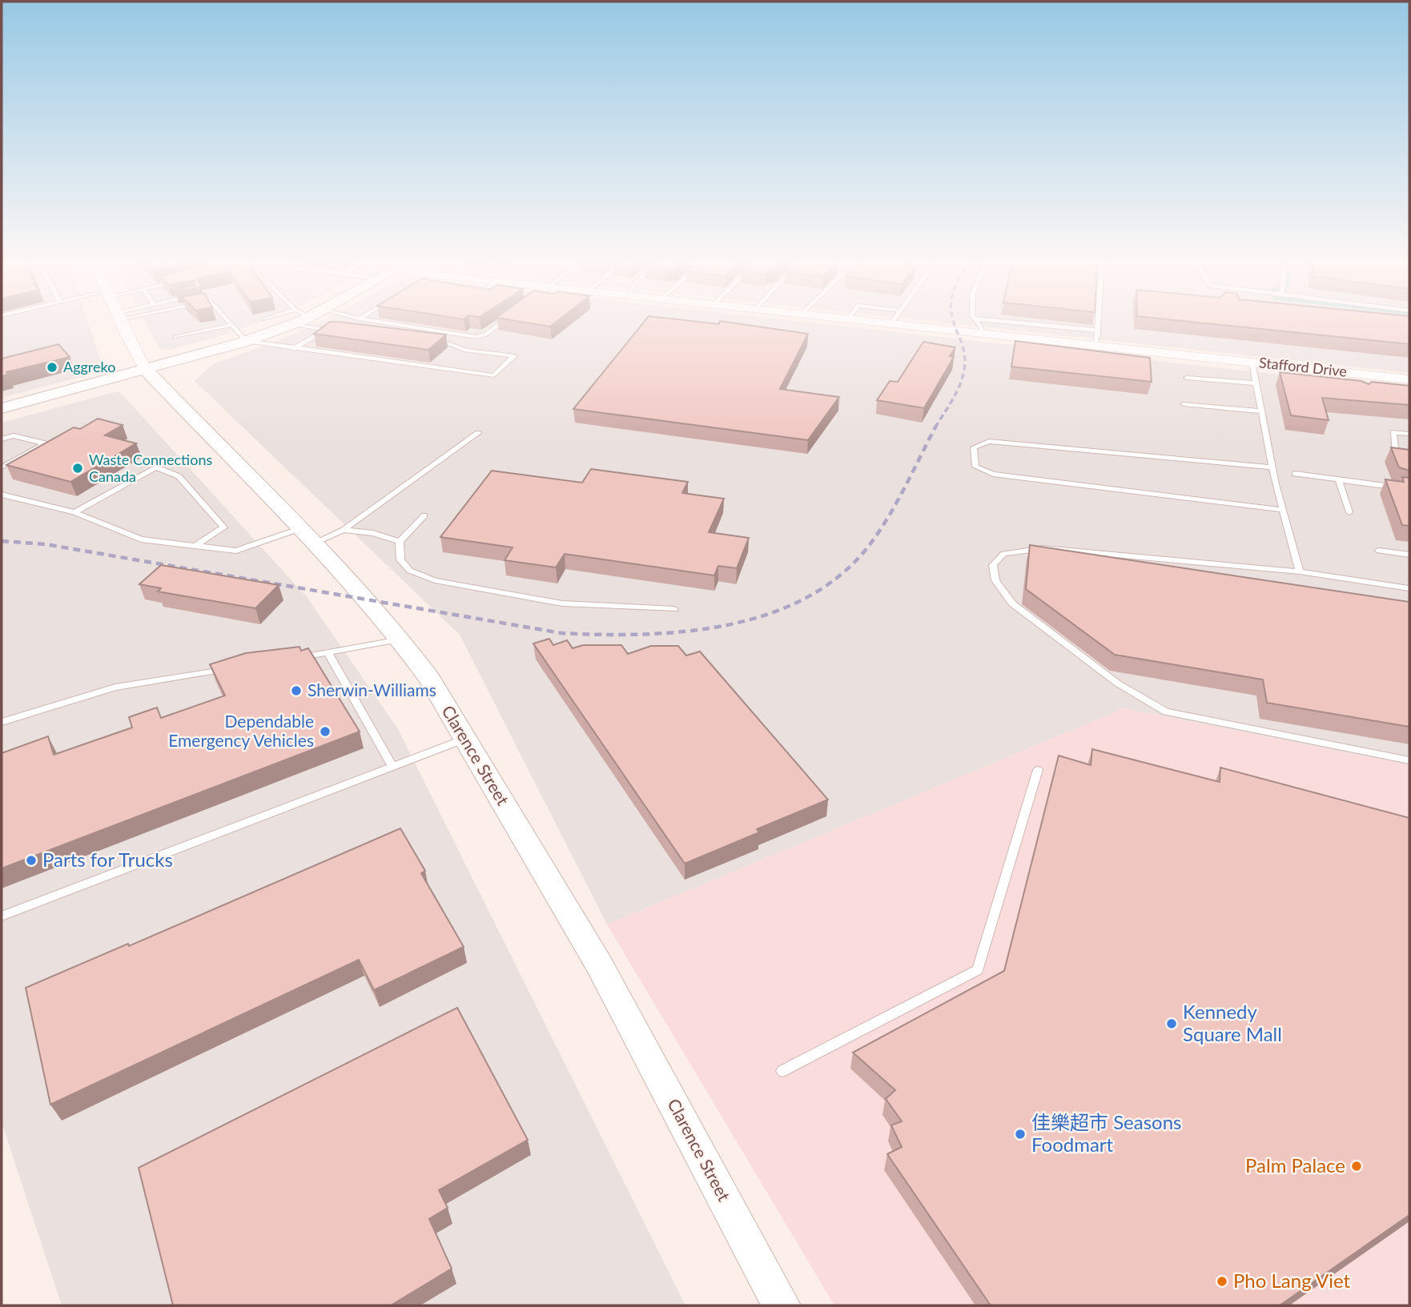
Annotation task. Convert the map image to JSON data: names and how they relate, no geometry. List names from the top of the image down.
{
  "streets": {
    "street": ["Stafford Drive", "Clarence Street"]
  },
  "places": [
    "Aggreko",
    "Waste Connections Canada",
    "Sherwin-Williams",
    "Dependable Emergency Vehicles",
    "Parts for Trucks",
    "Kennedy Square Mall",
    "佳樂超市 Seasons Foodmart",
    "Palm Palace",
    "Pho Lang Viet"
  ]
}
